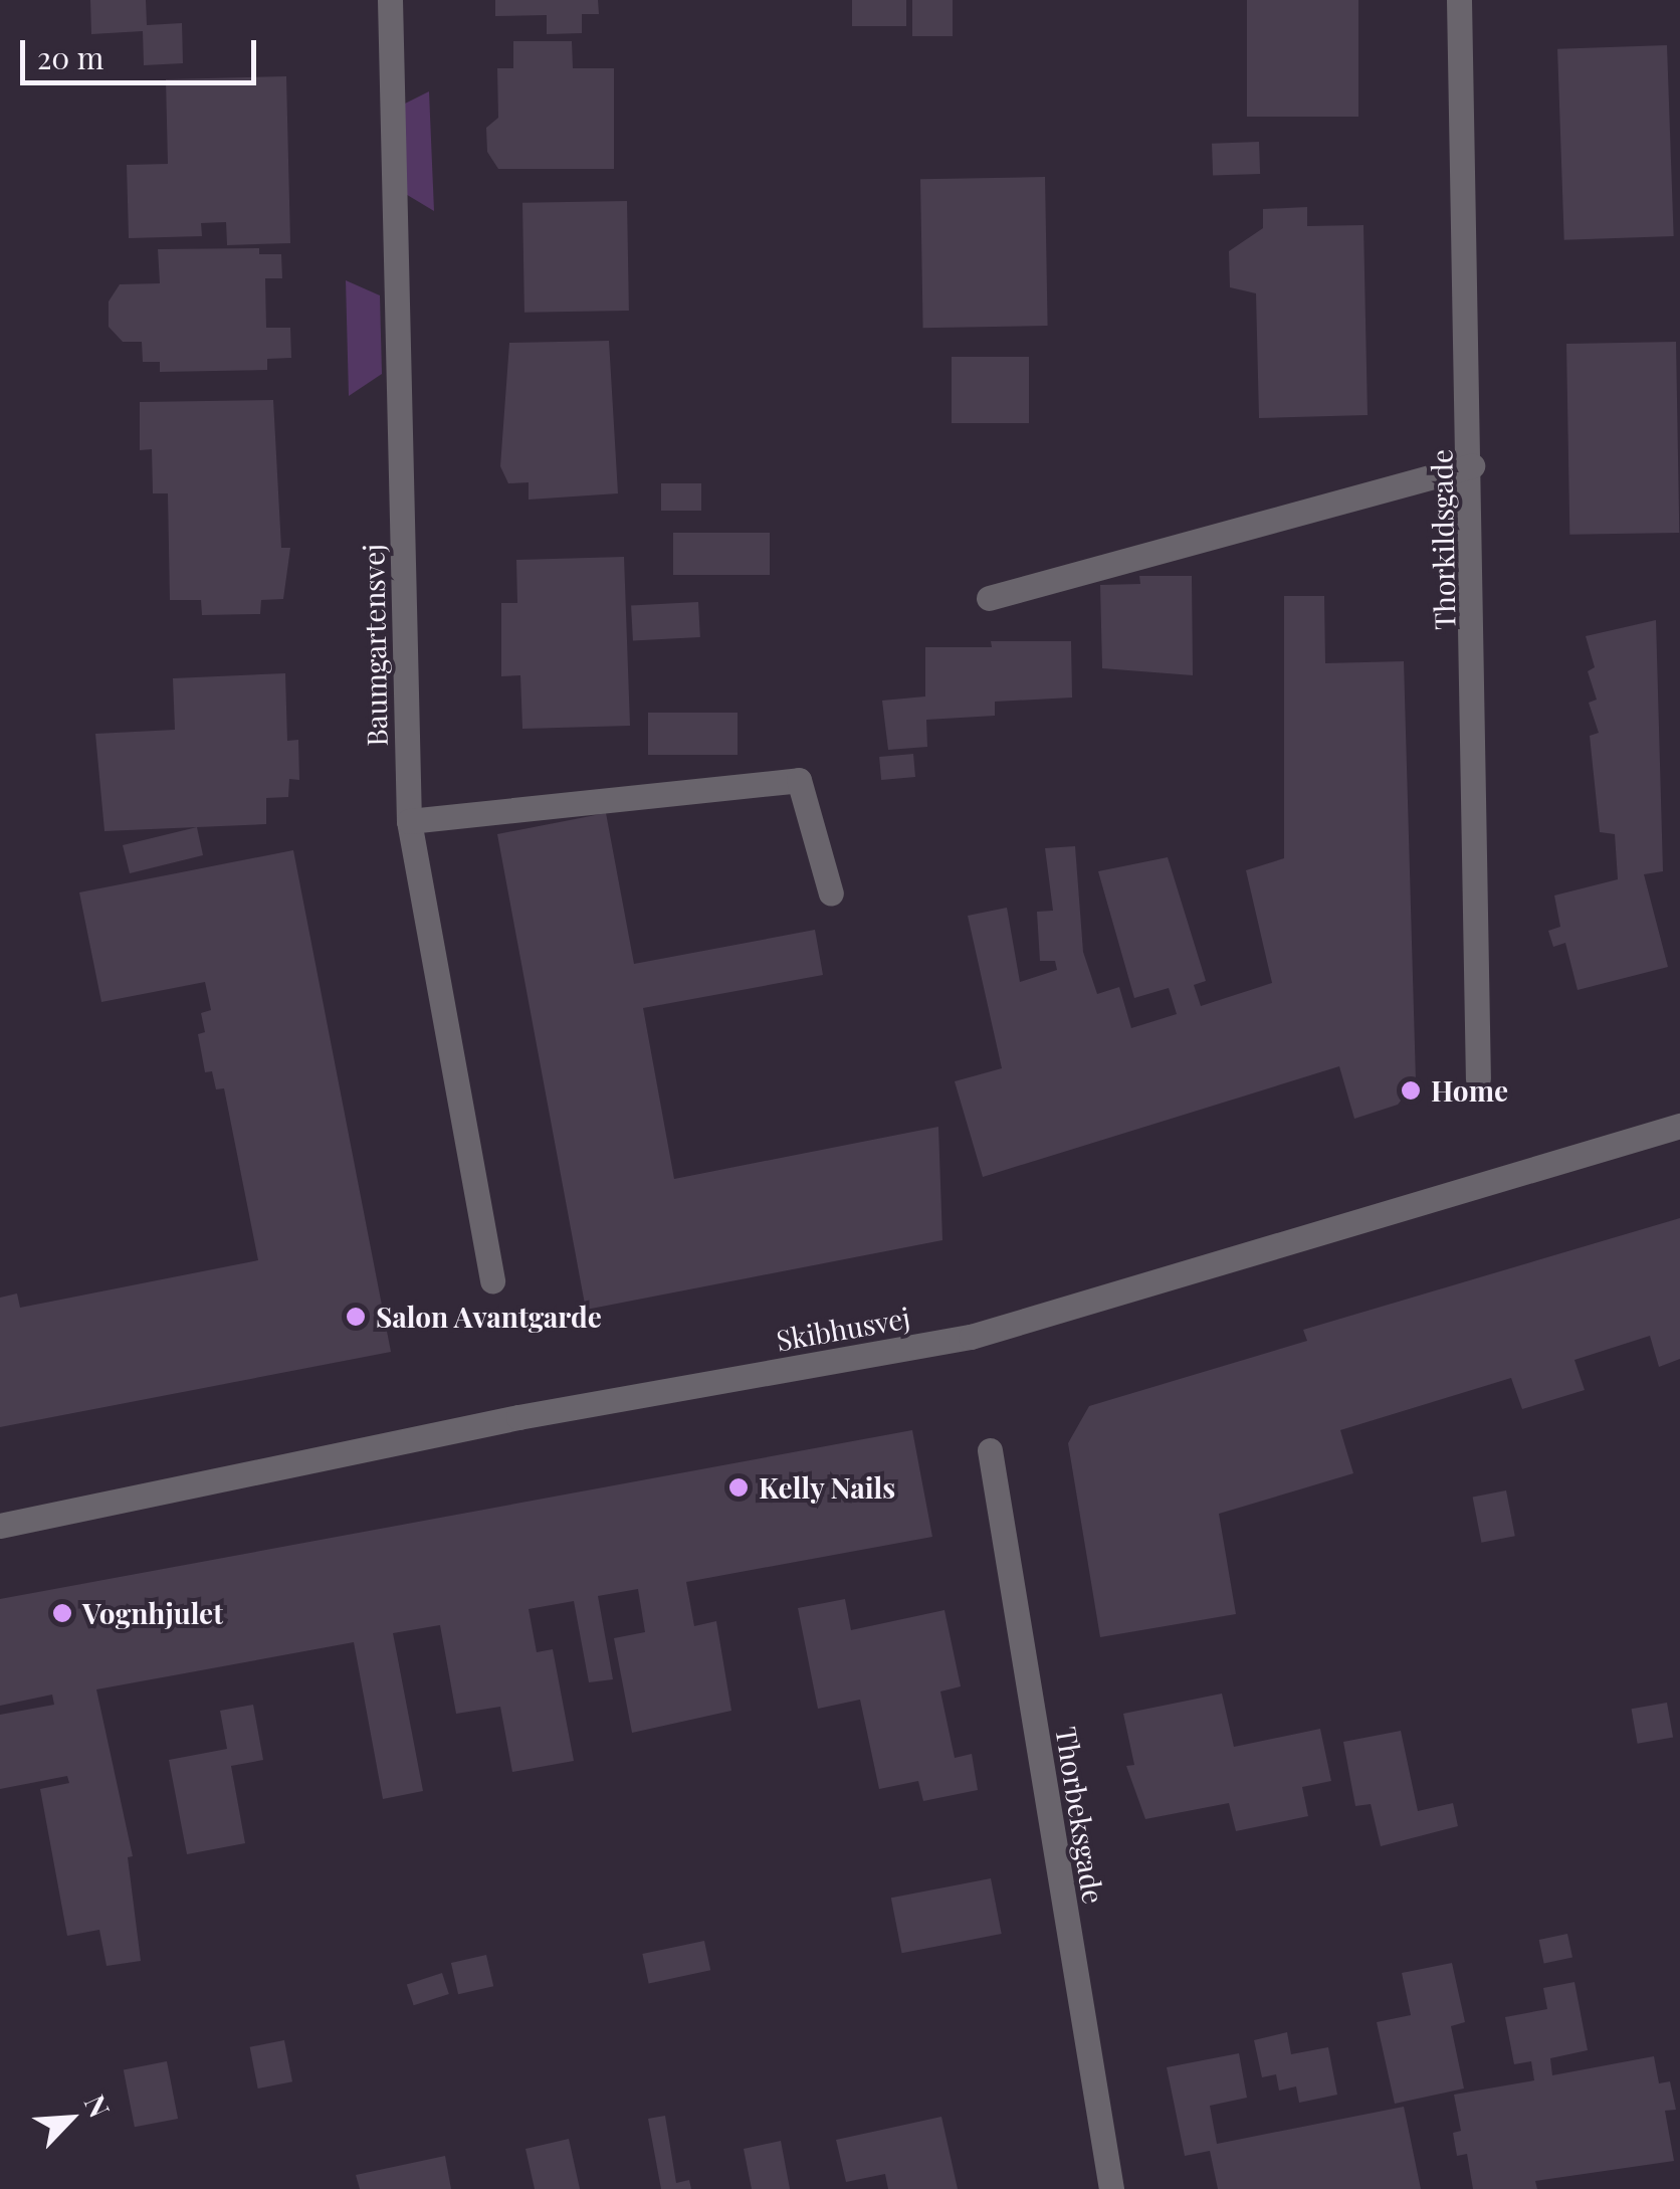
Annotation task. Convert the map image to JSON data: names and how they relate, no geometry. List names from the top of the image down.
{
  "streets": {
    "street": [
      "Thorkildsgade",
      "Baumgartensvej",
      "Skibhusvej",
      "Thorbeksgade"
    ]
  },
  "places": [
    "Home",
    "Salon Avantgarde",
    "Kelly Nails",
    "Vognhjulet"
  ],
  "scale_bar": "20 m",
  "north": "top right"
}
